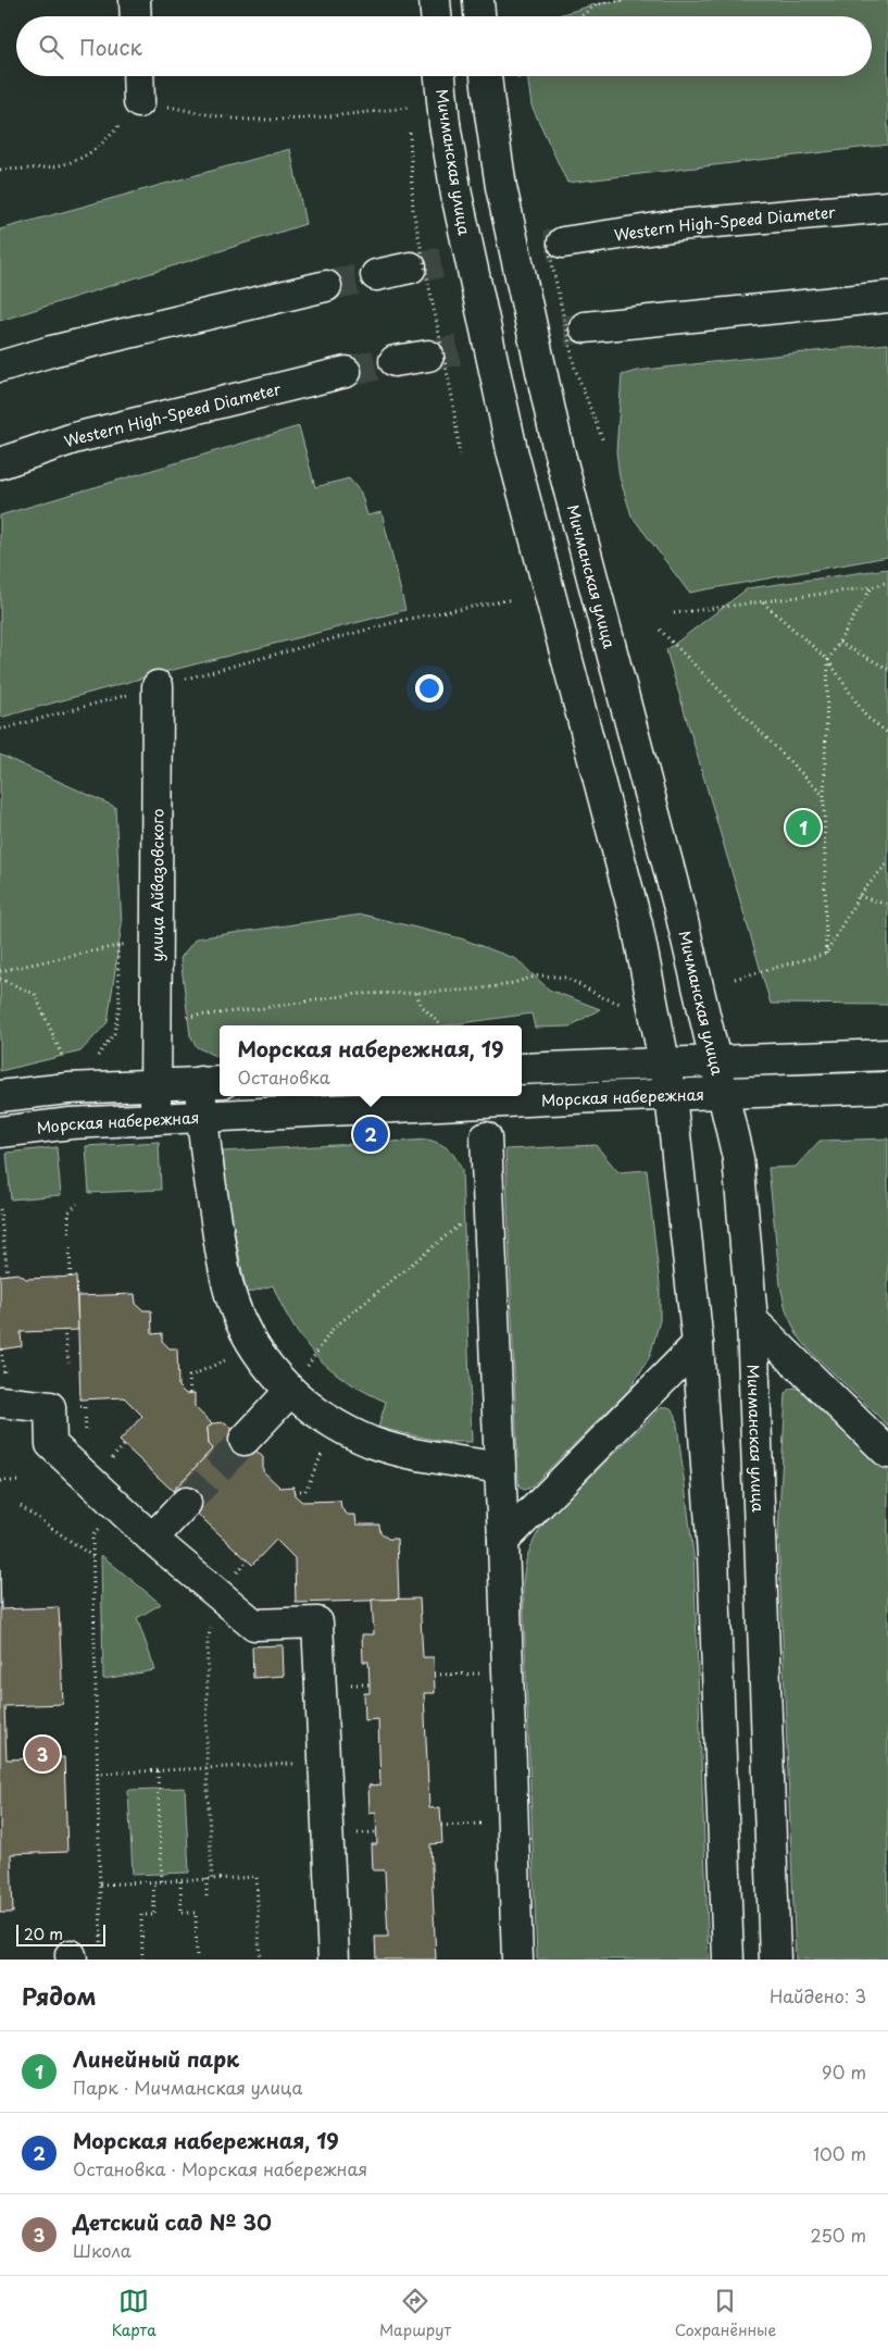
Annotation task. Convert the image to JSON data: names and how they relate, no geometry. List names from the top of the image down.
{
  "streets": {
    "main road": [
      "Мичманская улица",
      "Western High-Speed Diameter",
      "улица Айвазовского",
      "Морская набережная"
    ]
  },
  "crossings": [
    ["Мичманская улица", "Морская набережная"],
    ["улица Айвазовского", "Морская набережная"]
  ],
  "scale_bar": "20 m",
  "page": {
    "search": "Поиск",
    "pins": ["1", "2", "3"],
    "popup": ["Морская набережная, 19", "Остановка"],
    "scale": "20 m",
    "heading": ["Рядом", "Найдено: 3"],
    "list": [
      {
        "mark": "1",
        "name": "Линейный парк",
        "note": "Парк · Мичманская улица",
        "value": "90 m"
      },
      {
        "mark": "2",
        "name": "Морская набережная, 19",
        "note": "Остановка · Морская набережная",
        "value": "100 m"
      },
      {
        "mark": "3",
        "name": "Детский сад № 30",
        "note": "Школа",
        "value": "250 m"
      }
    ],
    "nav": ["Карта", "Маршрут", "Сохранённые"]
  }
}
